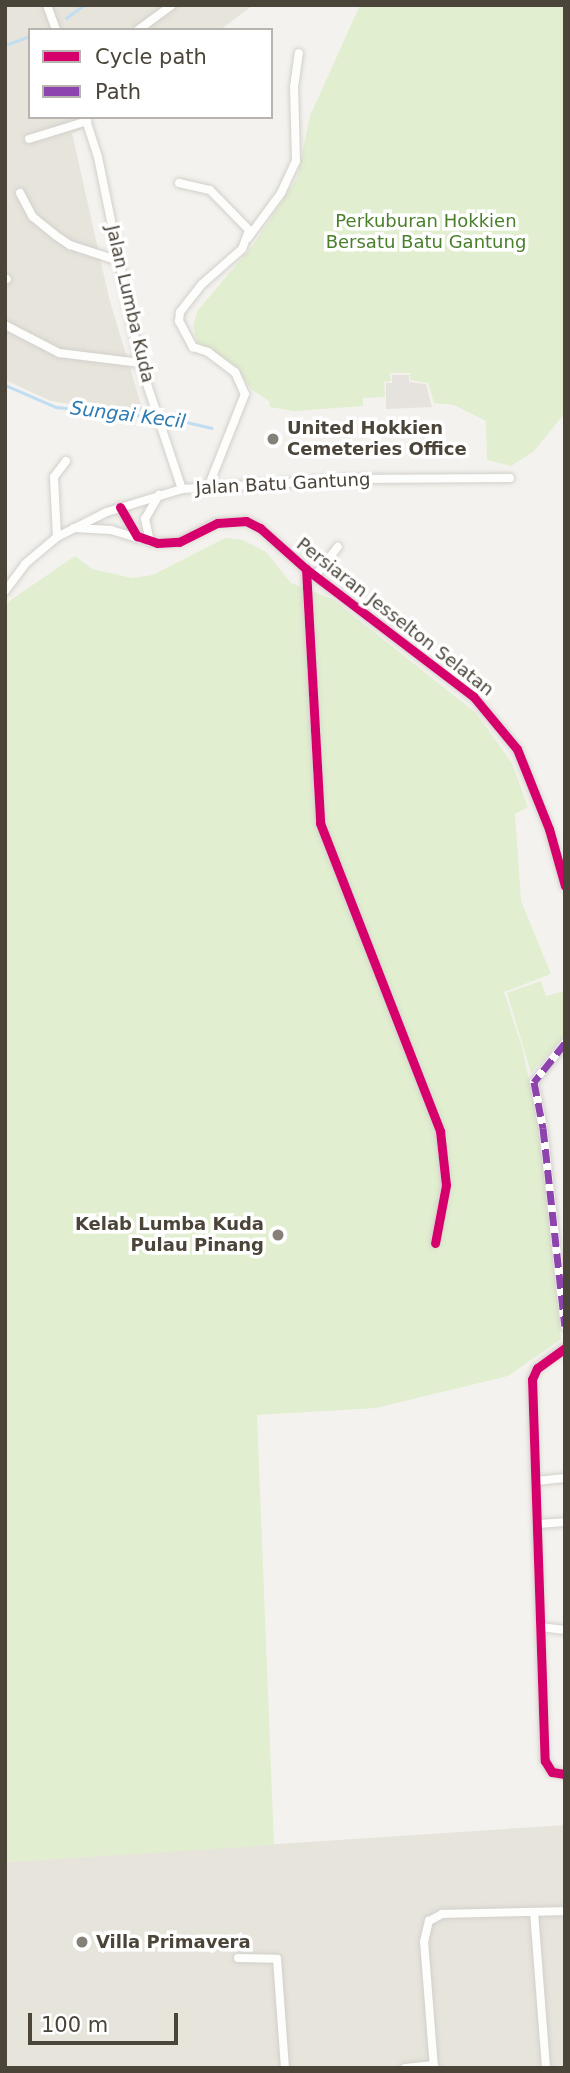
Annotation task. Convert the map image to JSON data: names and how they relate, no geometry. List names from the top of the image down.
{
  "streets": {
    "street": ["Jalan Lumba Kuda", "Jalan Batu Gantung", "Persiaran Jesselton Selatan"]
  },
  "crossings": [
    ["Jalan Lumba Kuda", "Jalan Batu Gantung"]
  ],
  "water": ["Sungai Kecil"],
  "parks": ["Perkuburan Hokkien Bersatu Batu Gantung"],
  "places": ["United Hokkien Cemeteries Office", "Kelab Lumba Kuda Pulau Pinang", "Villa Primavera"],
  "legend": ["Cycle path", "Path"],
  "scale_bar": "100 m"
}
